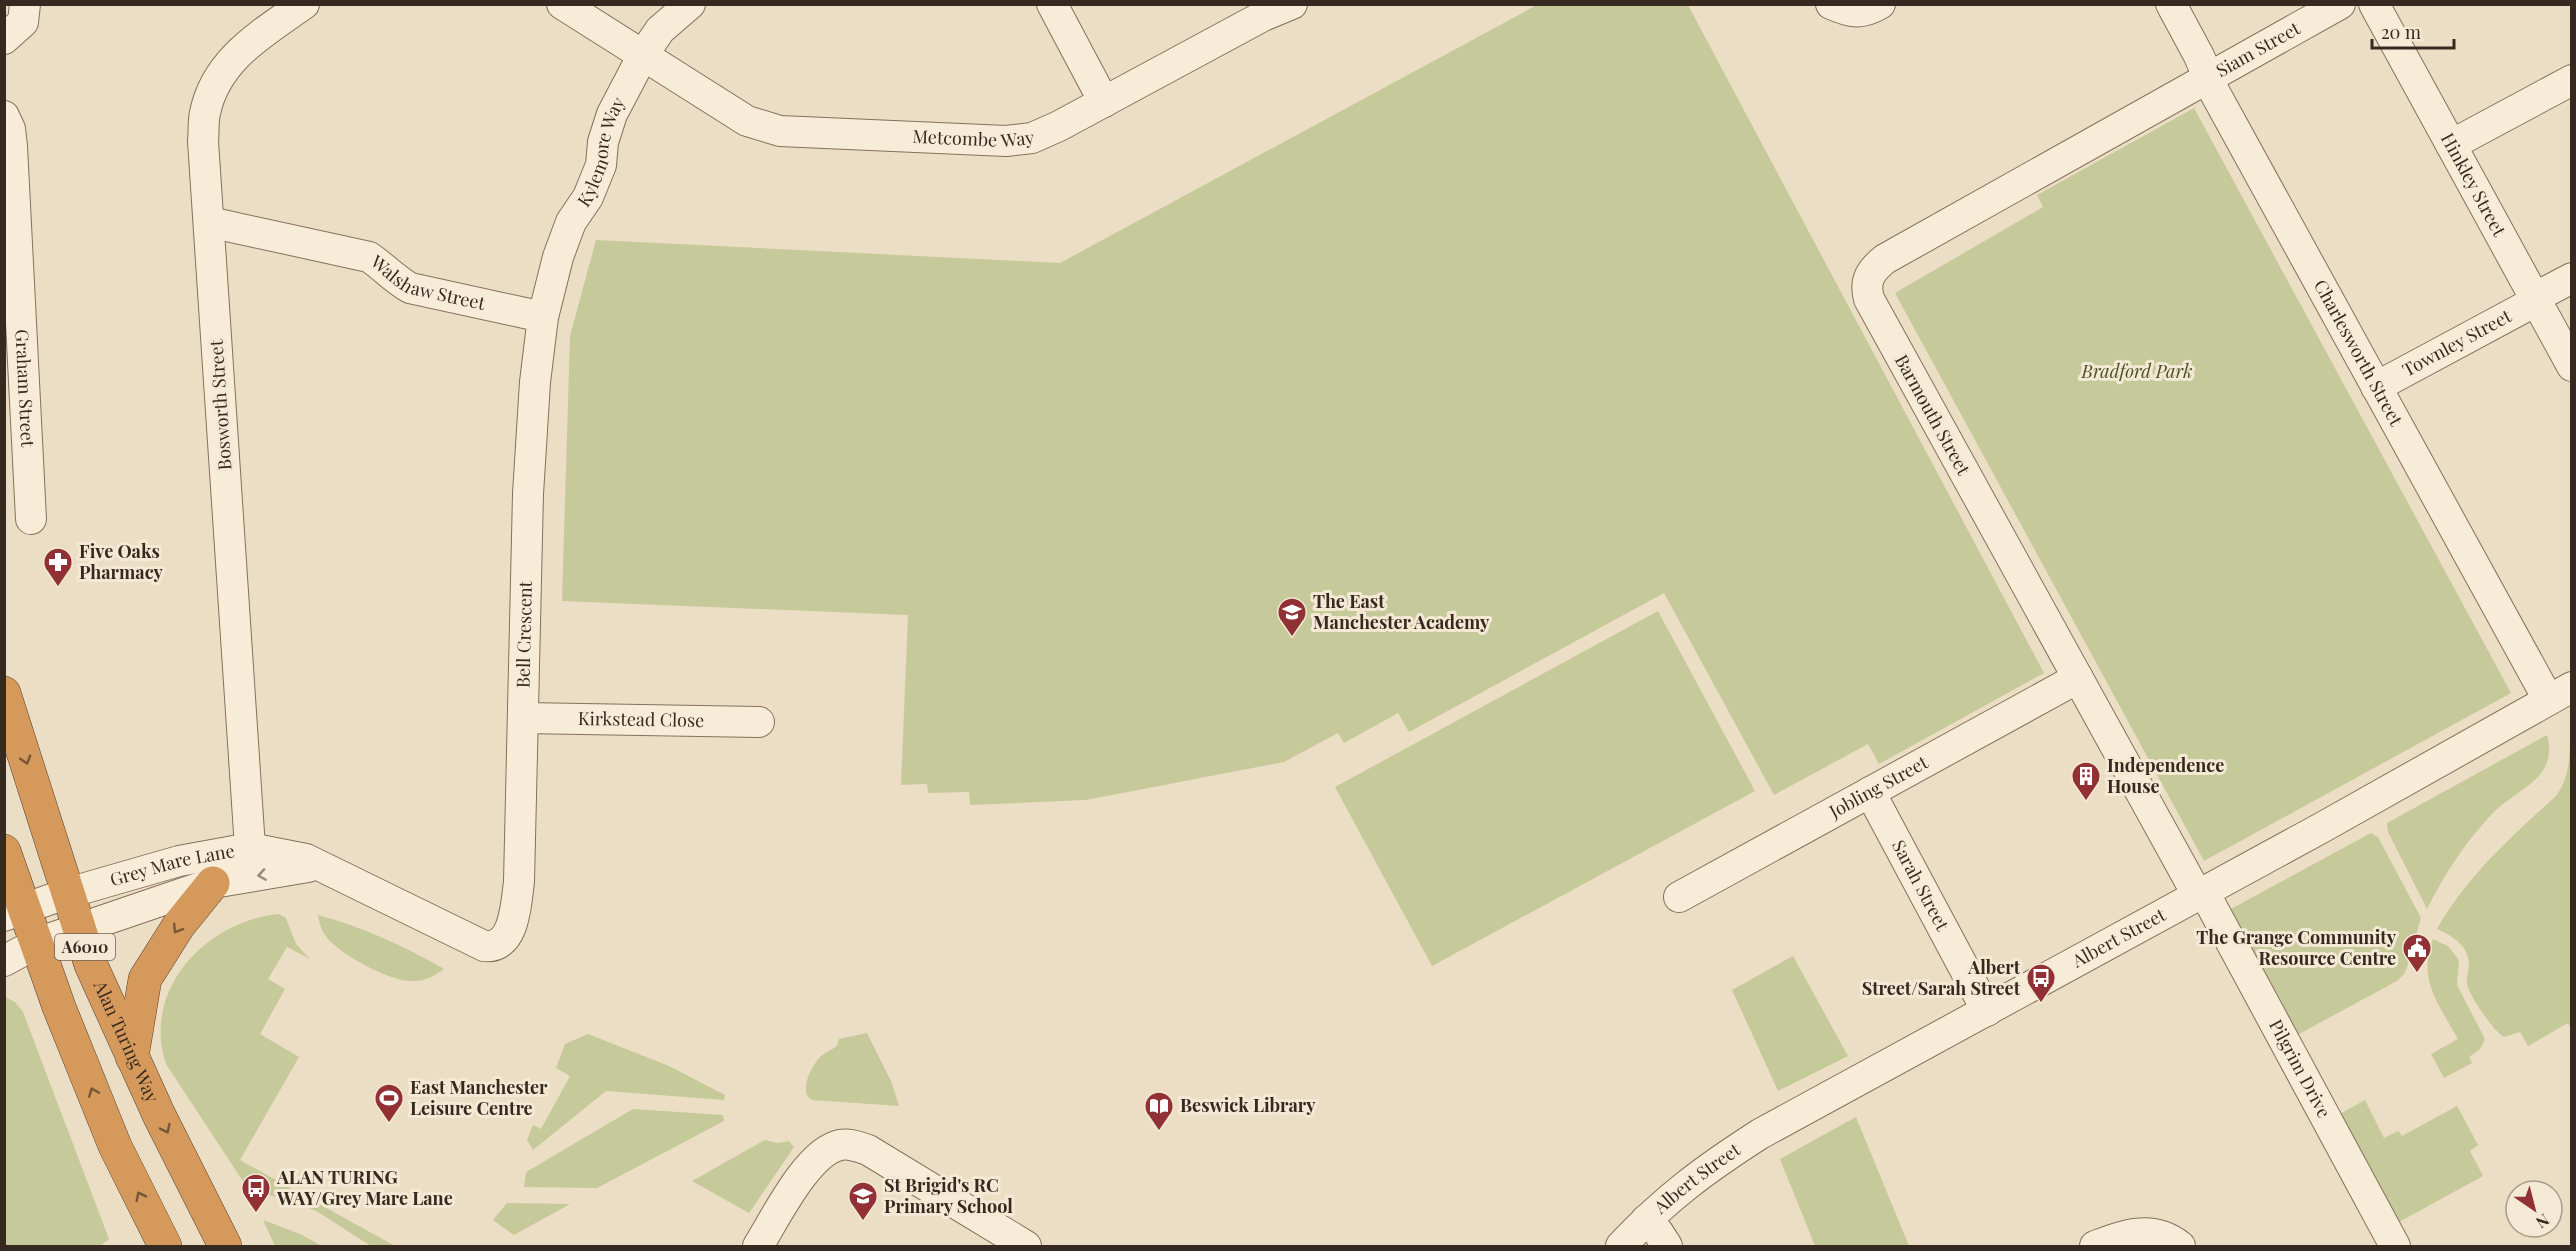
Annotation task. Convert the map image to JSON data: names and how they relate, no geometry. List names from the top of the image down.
{
  "streets": {
    "highway": ["A6010", "Alan Turing Way"],
    "street": [
      "Siam Street",
      "Metcombe Way",
      "Kylemore Way",
      "Hinkley Street",
      "Walshaw Street",
      "Townley Street",
      "Charlesworth Street",
      "Graham Street",
      "Bosworth Street",
      "Barmouth Street",
      "Bell Crescent",
      "Kirkstead Close",
      "Jobling Street",
      "Grey Mare Lane",
      "Sarah Street",
      "Albert Street",
      "Pilgrim Drive"
    ]
  },
  "crossings": [
    ["Siam Street", "Charlesworth Street"],
    ["Siam Street", "Barmouth Street"],
    ["Metcombe Way", "Kylemore Way"],
    ["Kylemore Way", "Walshaw Street"],
    ["Kylemore Way", "Bell Crescent"],
    ["Hinkley Street", "Townley Street"],
    ["Walshaw Street", "Bosworth Street"],
    ["Walshaw Street", "Bell Crescent"],
    ["Townley Street", "Charlesworth Street"],
    ["Charlesworth Street", "Barmouth Street"],
    ["Charlesworth Street", "Albert Street"],
    ["Bosworth Street", "Grey Mare Lane"],
    ["Barmouth Street", "Jobling Street"],
    ["Barmouth Street", "Albert Street"],
    ["Barmouth Street", "Pilgrim Drive"],
    ["Bell Crescent", "Kirkstead Close"],
    ["Bell Crescent", "Grey Mare Lane"],
    ["Jobling Street", "Sarah Street"],
    ["Grey Mare Lane", "A6010"],
    ["Grey Mare Lane", "Alan Turing Way"],
    ["Sarah Street", "Albert Street"],
    ["Albert Street", "Pilgrim Drive"]
  ],
  "parks": ["Bradford Park"],
  "places": {
    "pharmacy": ["Five Oaks Pharmacy"],
    "school or university": ["The East Manchester Academy", "St Brigid's RC Primary School"],
    "building": ["Independence House"],
    "public building": ["The Grange Community Resource Centre"],
    "bus stop": ["Albert Street/Sarah Street", "ALAN TURING WAY/Grey Mare Lane"],
    "sports": ["East Manchester Leisure Centre"],
    "library": ["Beswick Library"]
  },
  "scale_bar": "20 m",
  "north": "bottom right"
}
